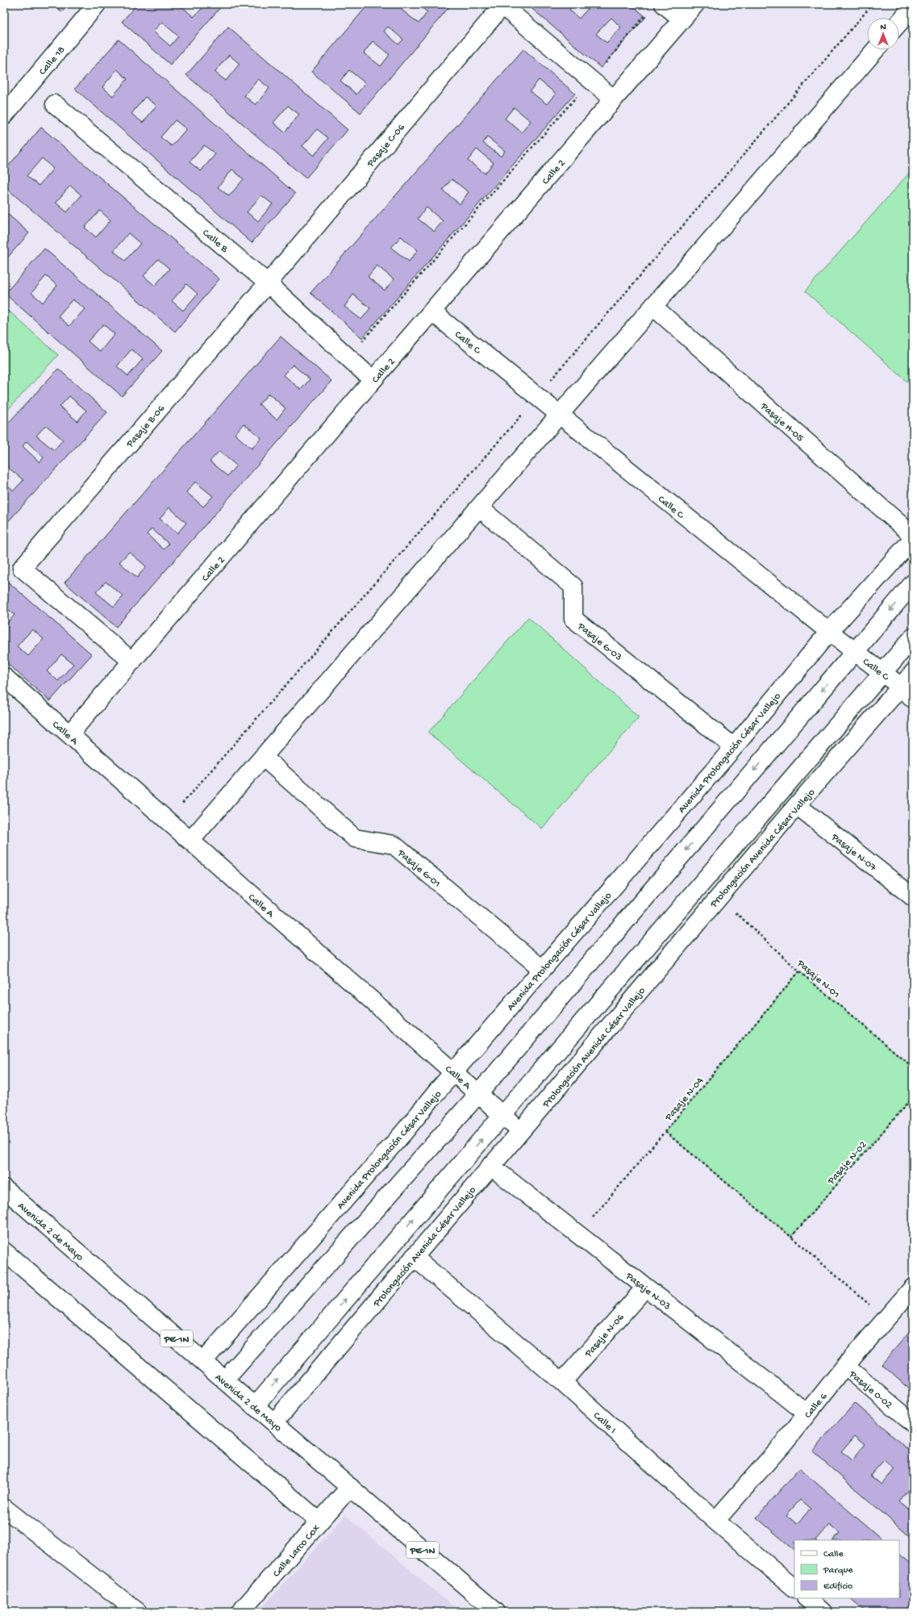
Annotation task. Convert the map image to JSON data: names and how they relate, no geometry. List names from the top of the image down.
{
  "streets": {
    "main road": [
      "Calle 18",
      "Pasaje C-06",
      "Calle 2",
      "Calle B",
      "Calle C",
      "Pasaje H-05",
      "Pasaje B-06",
      "Pasaje G-03",
      "Calle A",
      "Avenida Prolongación César Vallejo",
      "Prolongación Avenida César Vallejo",
      "Pasaje N-07",
      "Pasaje G-01",
      "Avenida 2 de Mayo",
      "Pasaje N-03",
      "Pasaje N-06",
      "PE-1N",
      "Pasaje 0-02",
      "Calle 6",
      "Calle I",
      "Calle Larco Cox"
    ],
    "path": ["Pasaje N-01", "Pasaje N-04", "Pasaje N-02"]
  },
  "crossings": [
    ["Pasaje C-06", "Calle B"],
    ["Pasaje C-06", "Pasaje B-06"],
    ["Calle 2", "Calle B"],
    ["Calle 2", "Calle C"],
    ["Calle 2", "Pasaje B-06"],
    ["Calle 2", "Calle A"],
    ["Calle B", "Pasaje B-06"],
    ["Calle C", "Avenida Prolongación César Vallejo"],
    ["Calle C", "Prolongación Avenida César Vallejo"],
    ["Pasaje G-03", "Avenida Prolongación César Vallejo"],
    ["Calle A", "Avenida Prolongación César Vallejo"],
    ["Calle A", "Prolongación Avenida César Vallejo"],
    ["Avenida Prolongación César Vallejo", "Pasaje G-01"],
    ["Avenida Prolongación César Vallejo", "Avenida 2 de Mayo"],
    ["Prolongación Avenida César Vallejo", "Pasaje N-07"],
    ["Prolongación Avenida César Vallejo", "Pasaje N-01"],
    ["Prolongación Avenida César Vallejo", "Avenida 2 de Mayo"],
    ["Prolongación Avenida César Vallejo", "Pasaje N-03"],
    ["Prolongación Avenida César Vallejo", "Calle I"],
    ["Pasaje N-01", "Pasaje N-04"],
    ["Pasaje N-04", "Pasaje N-03"],
    ["Avenida 2 de Mayo", "Calle Larco Cox"],
    ["Pasaje N-03", "Pasaje N-06"],
    ["Pasaje N-03", "Calle 6"],
    ["Pasaje N-06", "Calle I"],
    ["Pasaje 0-02", "Calle 6"],
    ["Calle 6", "Calle I"]
  ],
  "legend": ["Calle", "Parque", "Edificio"],
  "north": "top"
}
